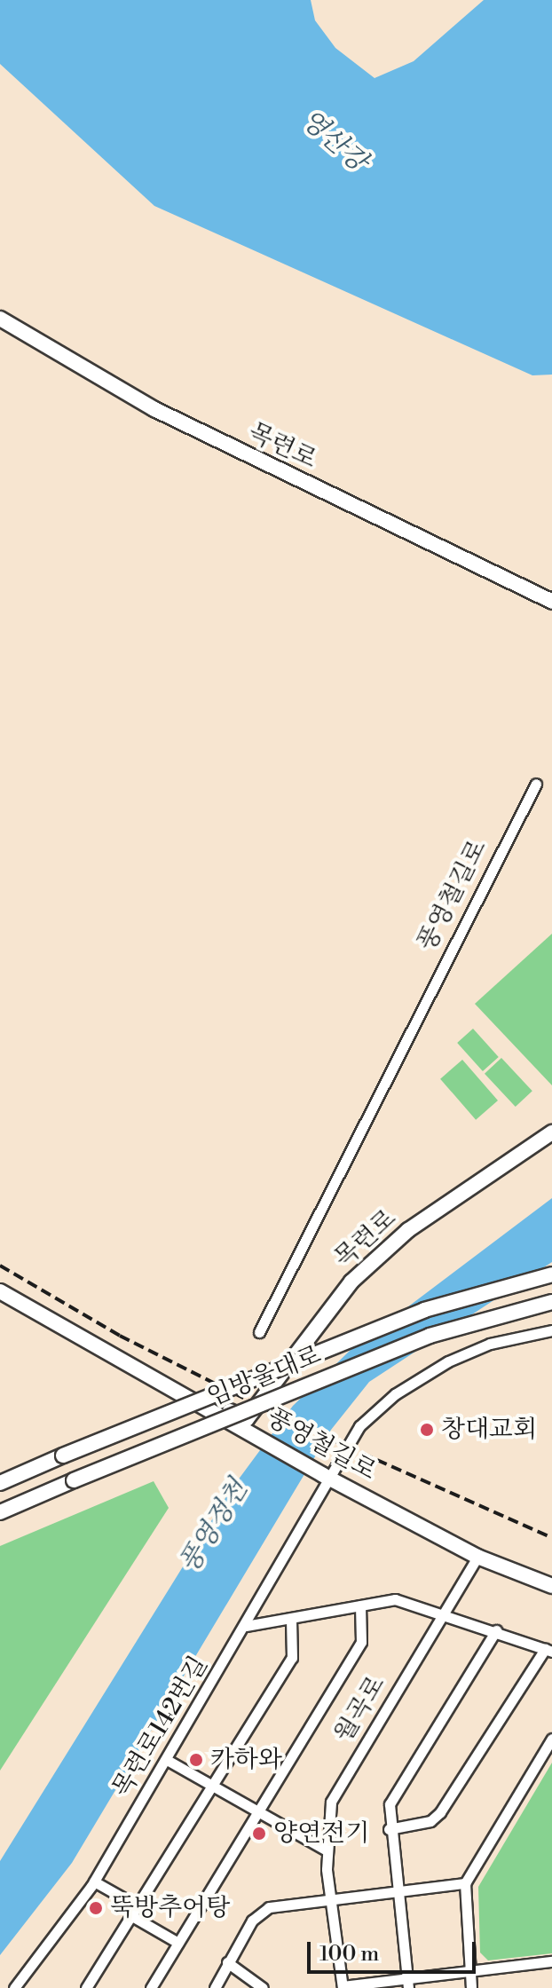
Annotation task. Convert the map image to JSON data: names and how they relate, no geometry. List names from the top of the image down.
{
  "streets": {
    "street": [
      "목련로",
      "풍영철길로",
      "임방울대로",
      "월곡로",
      "목련로142번길"
    ]
  },
  "crossings": [
    ["목련로", "풍영철길로"],
    ["풍영철길로", "월곡로"],
    ["풍영철길로", "목련로142번길"]
  ],
  "water": ["영산강", "풍영정천"],
  "places": [
    "창대교회",
    "카하와",
    "양연전기",
    "뚝방추어탕"
  ],
  "scale_bar": "100 m"
}
